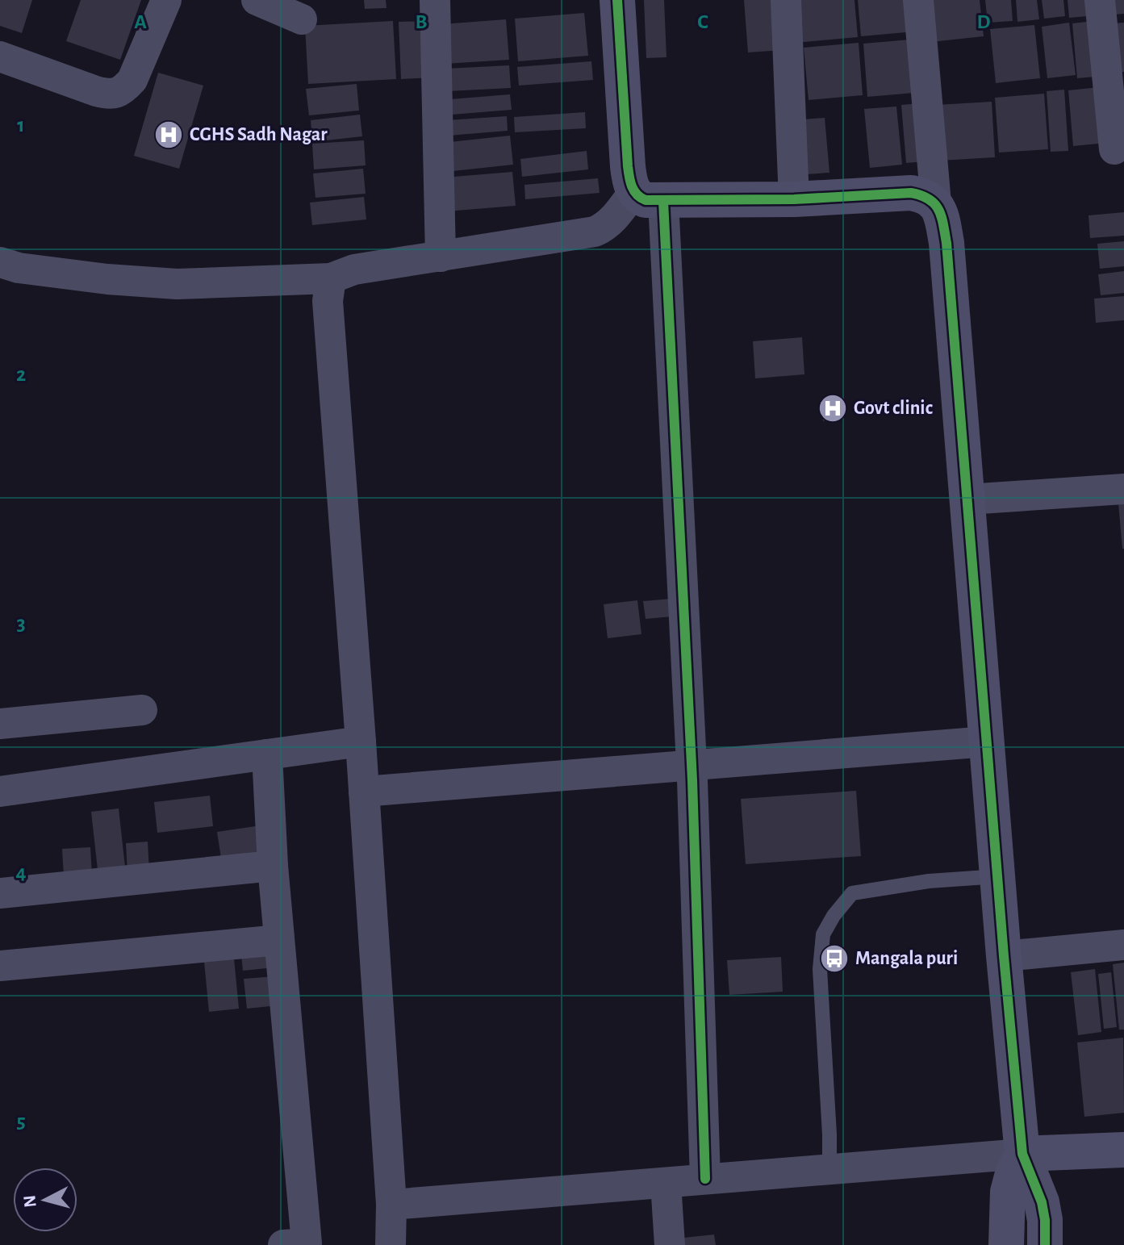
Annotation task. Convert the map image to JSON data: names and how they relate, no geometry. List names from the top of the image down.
{
  "places": {
    "hospital": ["CGHS Sadh Nagar", "Govt clinic"],
    "bus stop": ["Mangala puri"]
  },
  "north": "left",
  "grid": {
    "columns": [
      "A",
      "B",
      "C",
      "D"
    ],
    "rows": [
      "1",
      "2",
      "3",
      "4",
      "5"
    ]
  }
}
